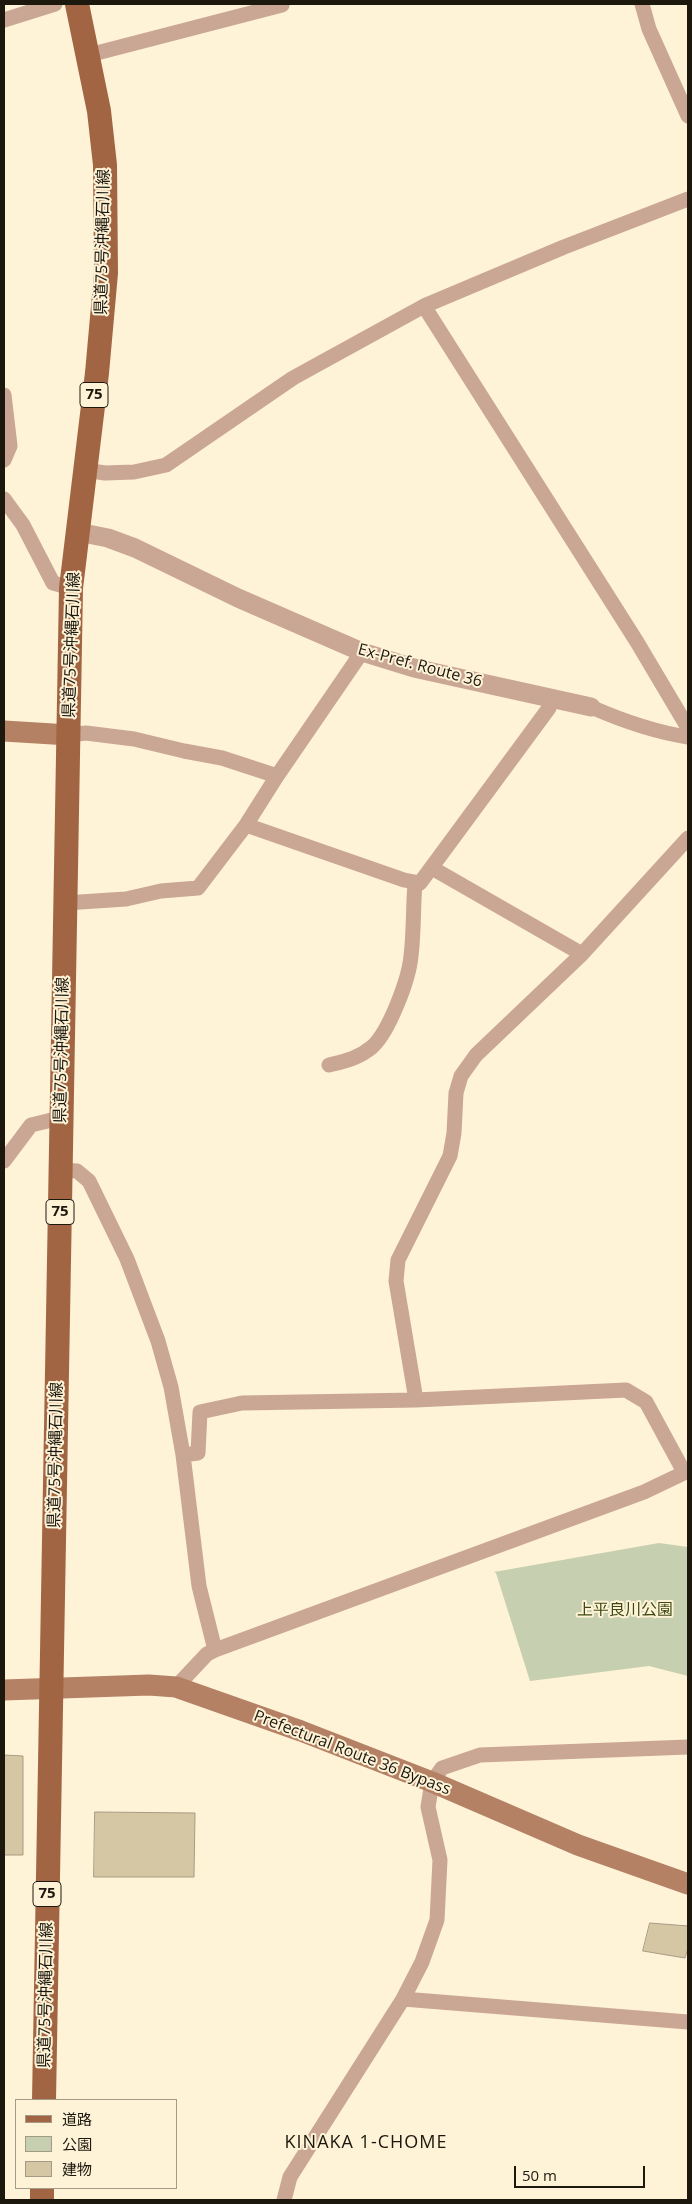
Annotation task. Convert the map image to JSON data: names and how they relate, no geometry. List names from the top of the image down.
{
  "streets": {
    "main road": ["県道75号沖縄石川線", "75", "Prefectural Route 36 Bypass"],
    "street": ["Ex-Pref. Route 36"]
  },
  "crossings": [
    ["県道75号沖縄石川線", "Ex-Pref. Route 36"],
    ["県道75号沖縄石川線", "Prefectural Route 36 Bypass"]
  ],
  "districts": ["KINAKA 1-CHOME"],
  "parks": ["上平良川公園"],
  "legend": ["道路", "公園", "建物"],
  "scale_bar": "50 m"
}
